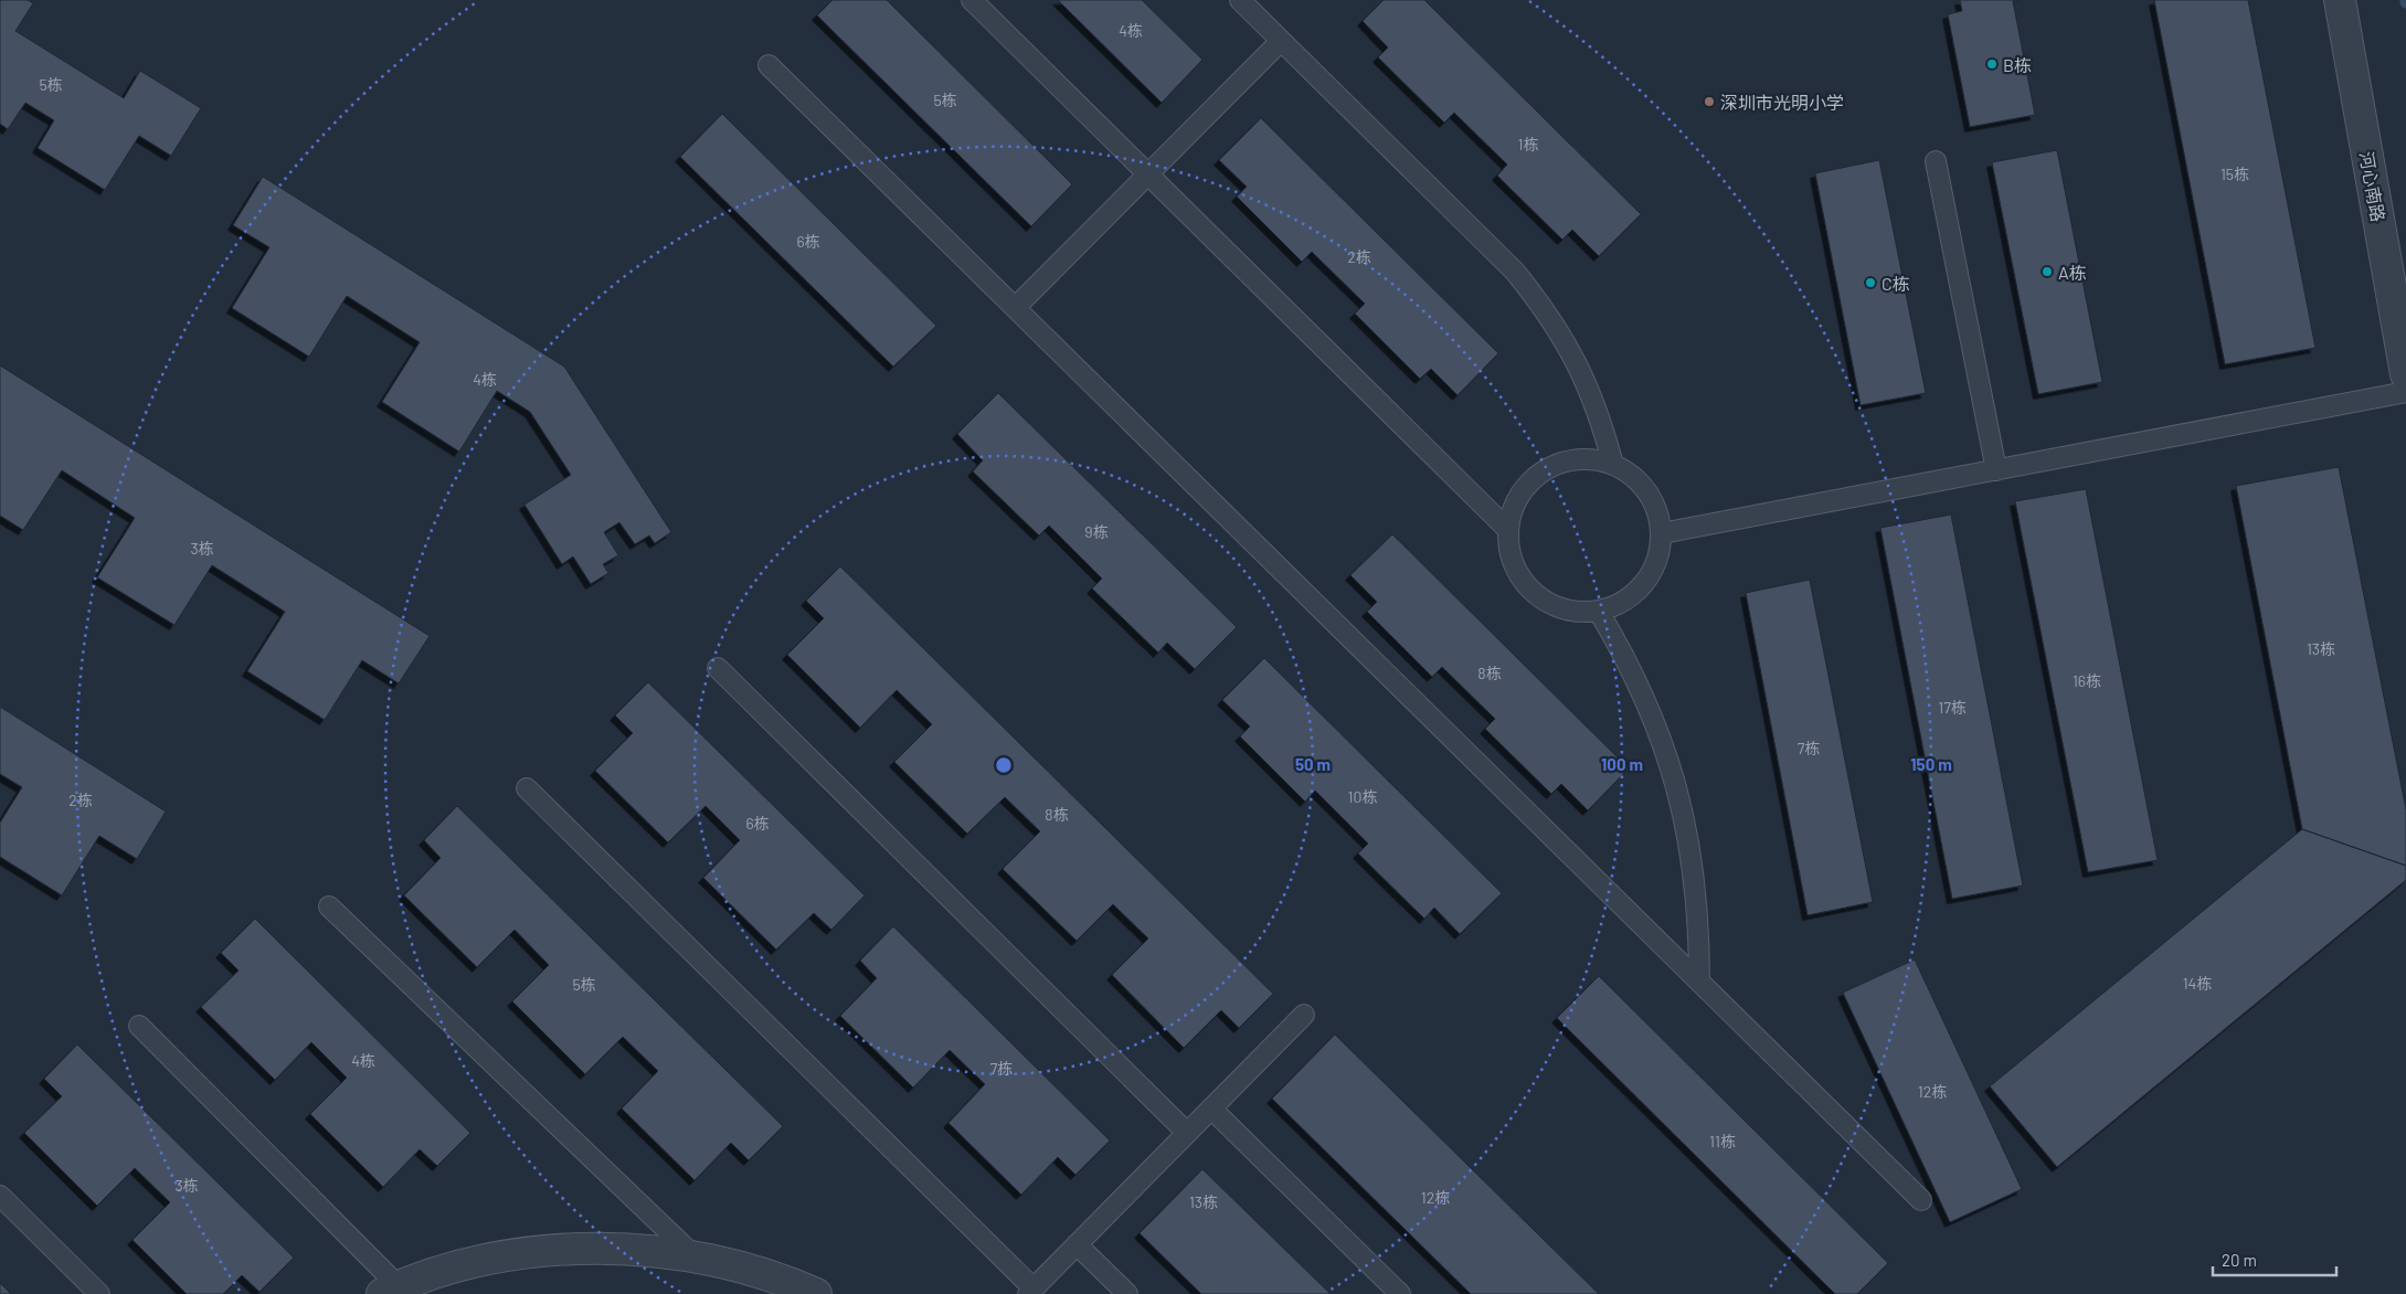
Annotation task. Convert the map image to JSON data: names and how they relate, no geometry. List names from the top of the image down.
{
  "streets": {
    "street": ["河心南路"]
  },
  "places": [
    "B栋",
    "深圳市光明小学",
    "A栋",
    "C栋"
  ],
  "house_numbers": [
    "4栋",
    "5栋",
    "5栋",
    "1栋",
    "15栋",
    "6栋",
    "2栋",
    "4栋",
    "9栋",
    "3栋",
    "13栋",
    "8栋",
    "16栋",
    "17栋",
    "7栋",
    "10栋",
    "2栋",
    "8栋",
    "6栋",
    "14栋",
    "5栋",
    "4栋",
    "7栋",
    "12栋",
    "11栋",
    "3栋",
    "12栋",
    "13栋"
  ],
  "scale_bar": "20 m",
  "rings": ["50 m", "100 m", "150 m"]
}
